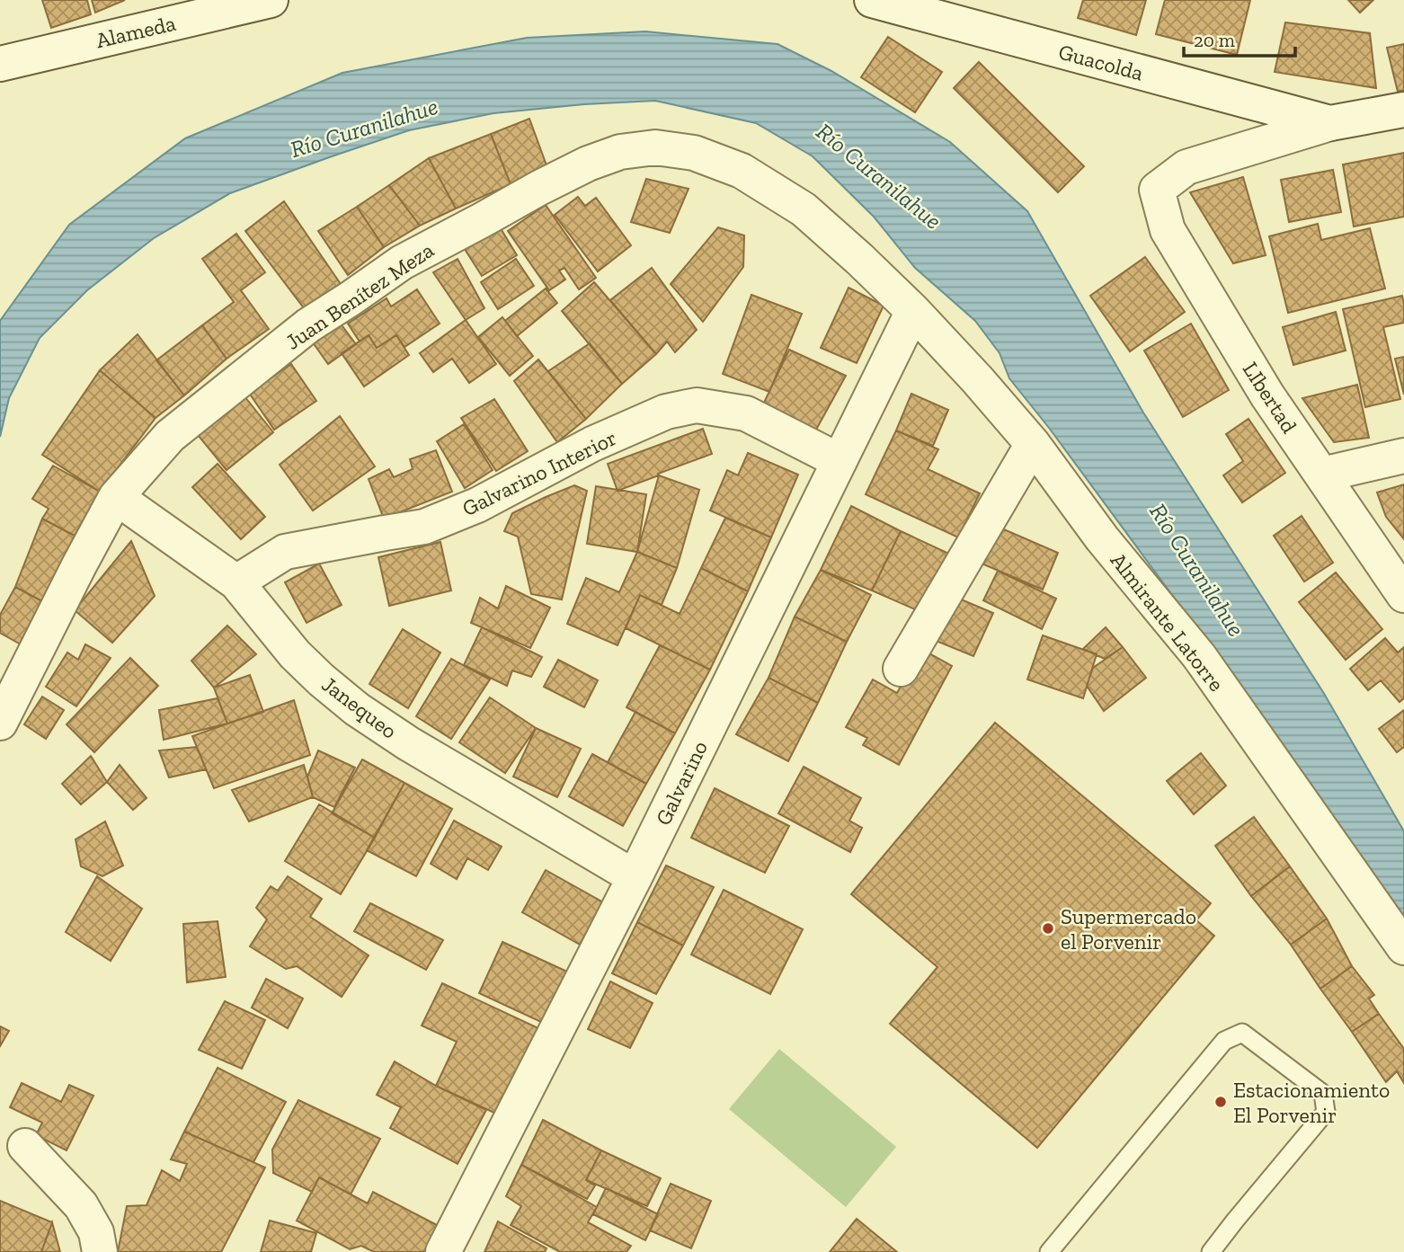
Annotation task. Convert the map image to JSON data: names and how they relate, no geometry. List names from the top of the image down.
{
  "streets": {
    "street": [
      "Alameda",
      "Guacolda",
      "Juan Benítez Meza",
      "LIbertad",
      "Galvarino Interior",
      "Almirante Latorre",
      "Janequeo",
      "Galvarino"
    ]
  },
  "crossings": [
    ["Guacolda", "LIbertad"],
    ["Juan Benítez Meza", "Almirante Latorre"],
    ["Juan Benítez Meza", "Janequeo"],
    ["Juan Benítez Meza", "Galvarino"],
    ["Galvarino Interior", "Janequeo"],
    ["Galvarino Interior", "Galvarino"],
    ["Almirante Latorre", "Galvarino"],
    ["Janequeo", "Galvarino"]
  ],
  "water": ["Río Curanilahue"],
  "places": ["Supermercado el Porvenir", "Estacionamiento El Porvenir"],
  "scale_bar": "20 m"
}
